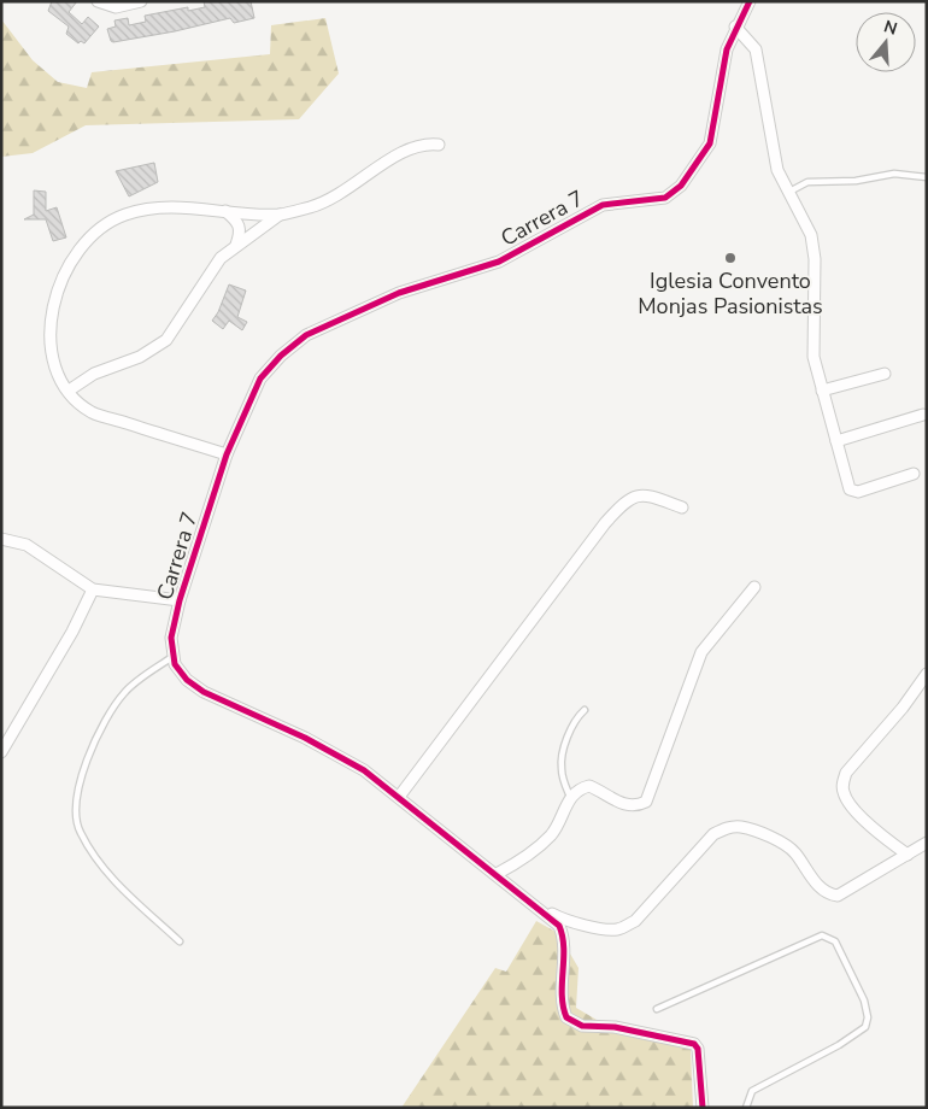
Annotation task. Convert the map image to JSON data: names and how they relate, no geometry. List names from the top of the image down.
{
  "streets": {
    "street": ["Carrera 7"]
  },
  "places": ["Iglesia Convento Monjas Pasionistas"],
  "north": "top"
}
